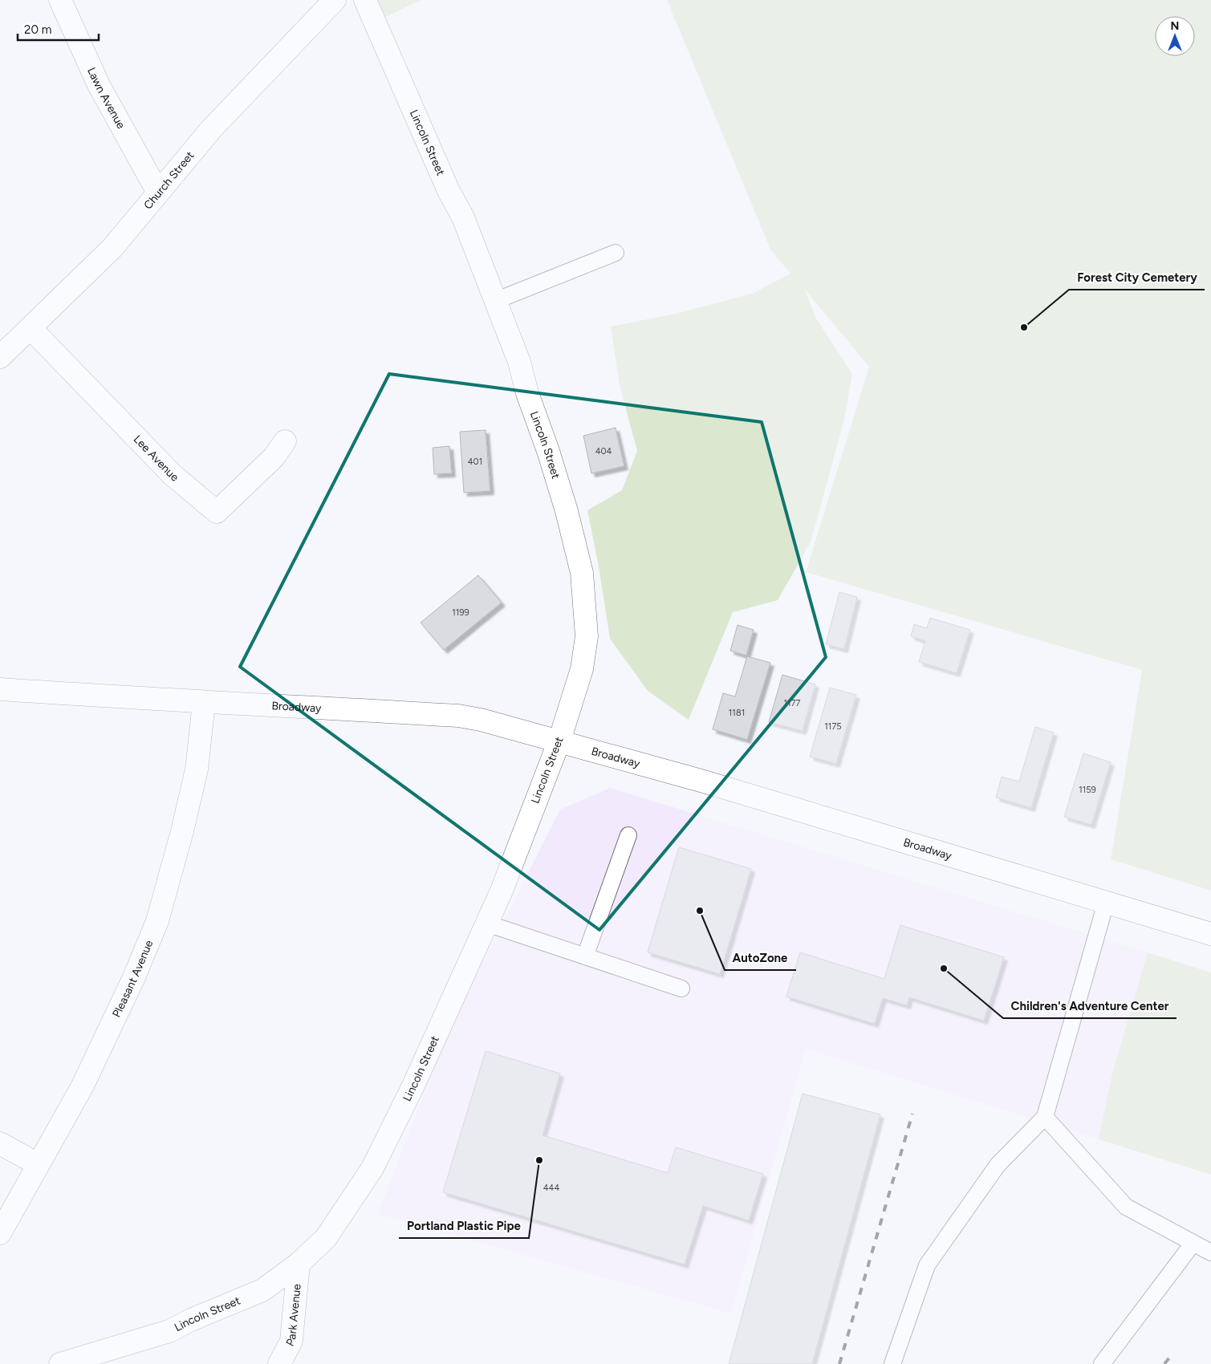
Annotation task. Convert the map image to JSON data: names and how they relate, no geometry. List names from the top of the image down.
{
  "streets": {
    "street": [
      "Lawn Avenue",
      "Lincoln Street",
      "Church Street",
      "Lee Avenue",
      "Broadway",
      "Pleasant Avenue",
      "Park Avenue"
    ]
  },
  "crossings": [
    ["Lawn Avenue", "Church Street"],
    ["Lincoln Street", "Broadway"],
    ["Lincoln Street", "Park Avenue"],
    ["Church Street", "Lee Avenue"],
    ["Broadway", "Pleasant Avenue"]
  ],
  "places": [
    "Forest City Cemetery",
    "AutoZone",
    "Children's Adventure Center",
    "Portland Plastic Pipe"
  ],
  "house_numbers": [
    "404",
    "401",
    "1199",
    "1177",
    "1181",
    "1175",
    "1159",
    "444"
  ],
  "scale_bar": "20 m",
  "north": "top"
}
